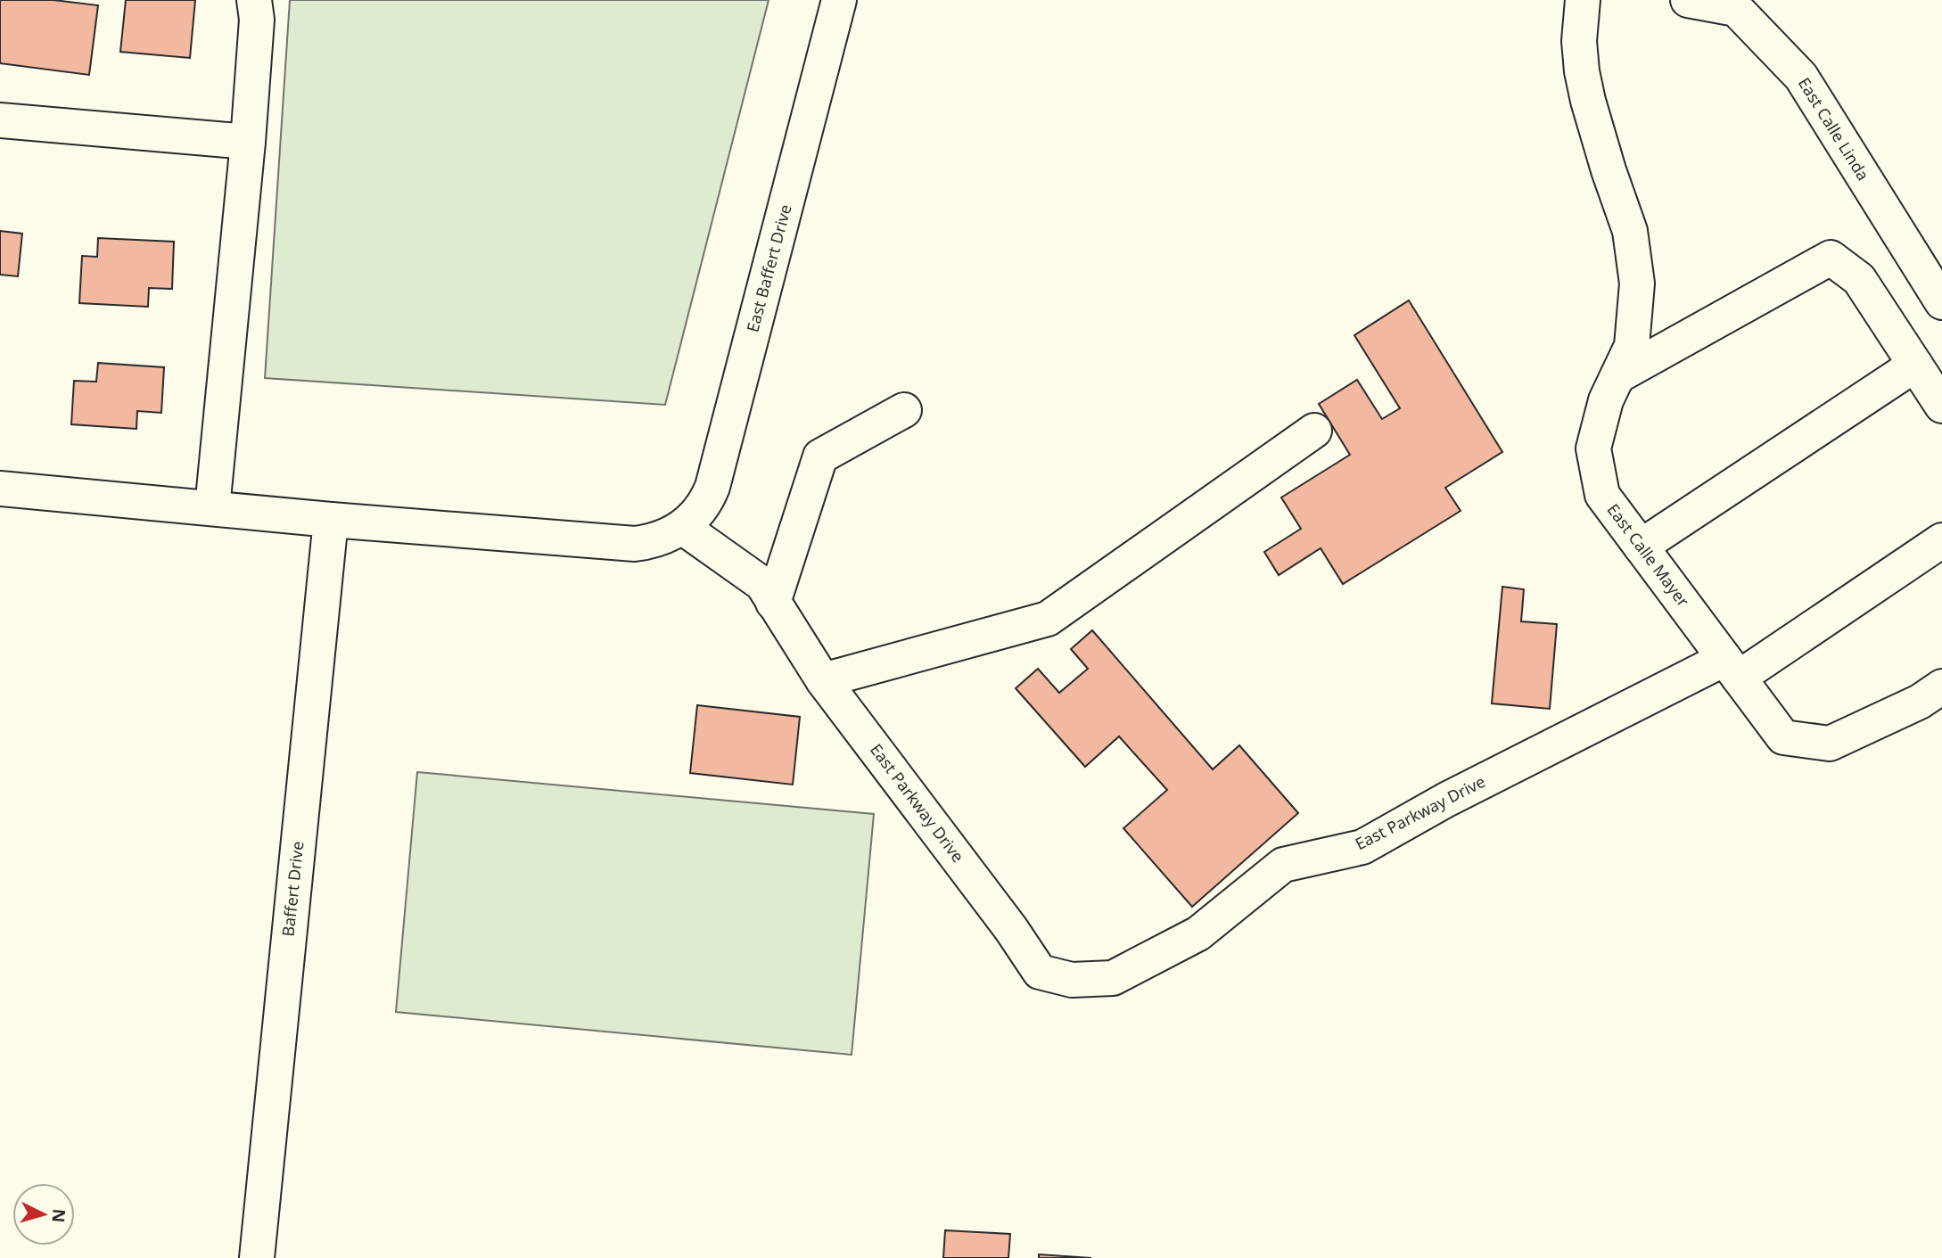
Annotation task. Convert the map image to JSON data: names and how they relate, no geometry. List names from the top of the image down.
{
  "streets": {
    "street": [
      "East Calle Linda",
      "East Baffert Drive",
      "East Calle Mayer",
      "East Parkway Drive",
      "Baffert Drive"
    ]
  },
  "crossings": [
    ["East Baffert Drive", "Baffert Drive"],
    ["East Calle Mayer", "East Parkway Drive"]
  ],
  "north": "right"
}
